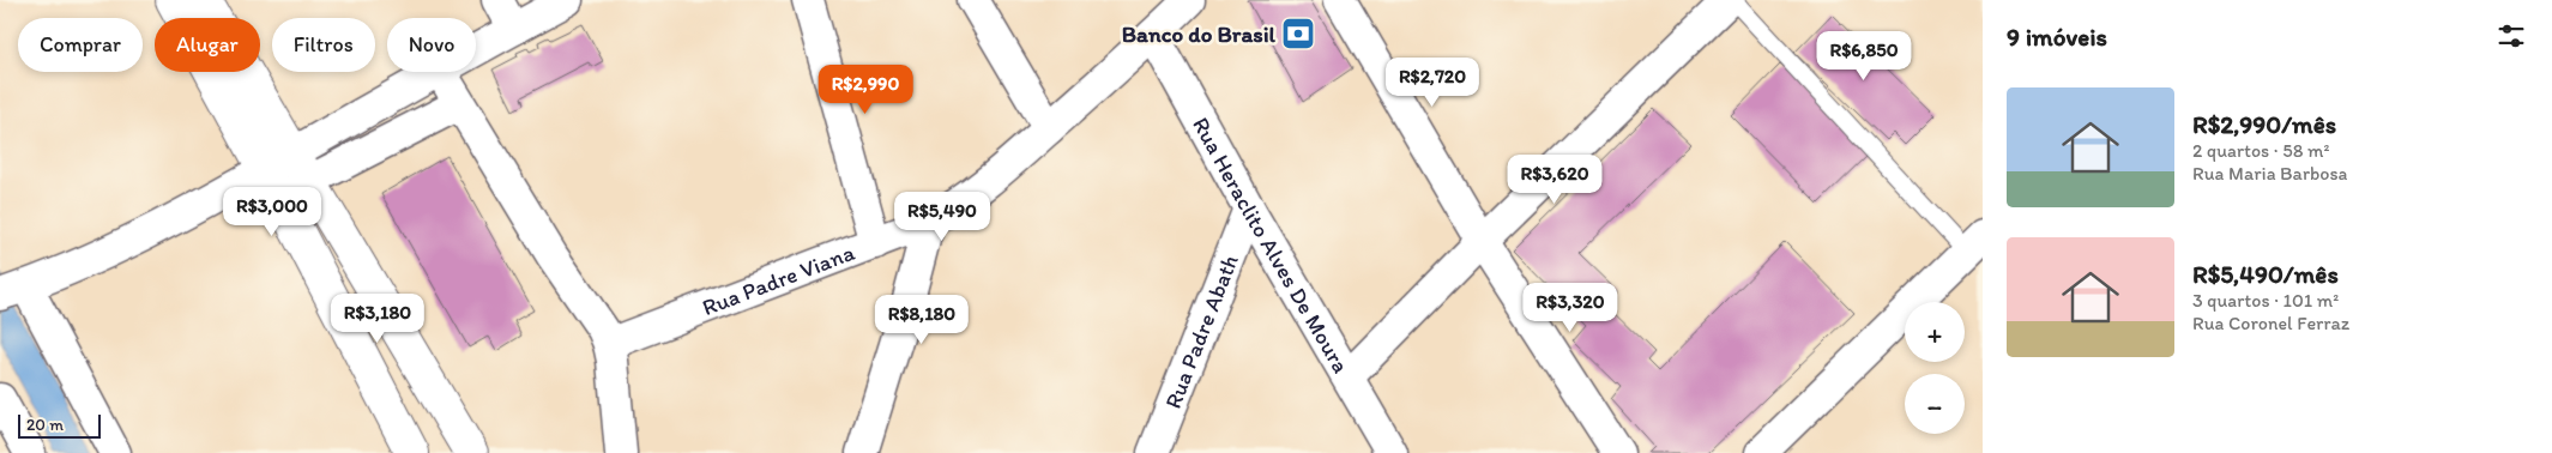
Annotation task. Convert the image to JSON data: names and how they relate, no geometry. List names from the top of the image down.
{
  "streets": {
    "street": ["Rua Heraclito Alves De Moura", "Rua Padre Viana", "Rua Padre Abath"]
  },
  "crossings": [
    ["Rua Heraclito Alves De Moura", "Rua Padre Viana"],
    ["Rua Heraclito Alves De Moura", "Rua Padre Abath"]
  ],
  "places": {
    "bank": ["Banco do Brasil"]
  },
  "scale_bar": "20 m",
  "page": {
    "heading": "9 imóveis",
    "chip": [
      "Comprar",
      "Alugar",
      "Filtros",
      "Novo"
    ],
    "price": [
      "R$6,850",
      "R$2,720",
      "R$2,990",
      "R$3,620",
      "R$3,000",
      "R$5,490",
      "R$3,320",
      "R$3,180",
      "R$8,180"
    ],
    "list": [
      {
        "name": "R$2,990/mês",
        "note": "2 quartos · 58 m² · Rua Maria Barbosa"
      },
      {
        "name": "R$5,490/mês",
        "note": "3 quartos · 101 m² · Rua Coronel Ferraz"
      }
    ],
    "map_buttons": ["+", "−"],
    "scale": "20 m"
  }
}
